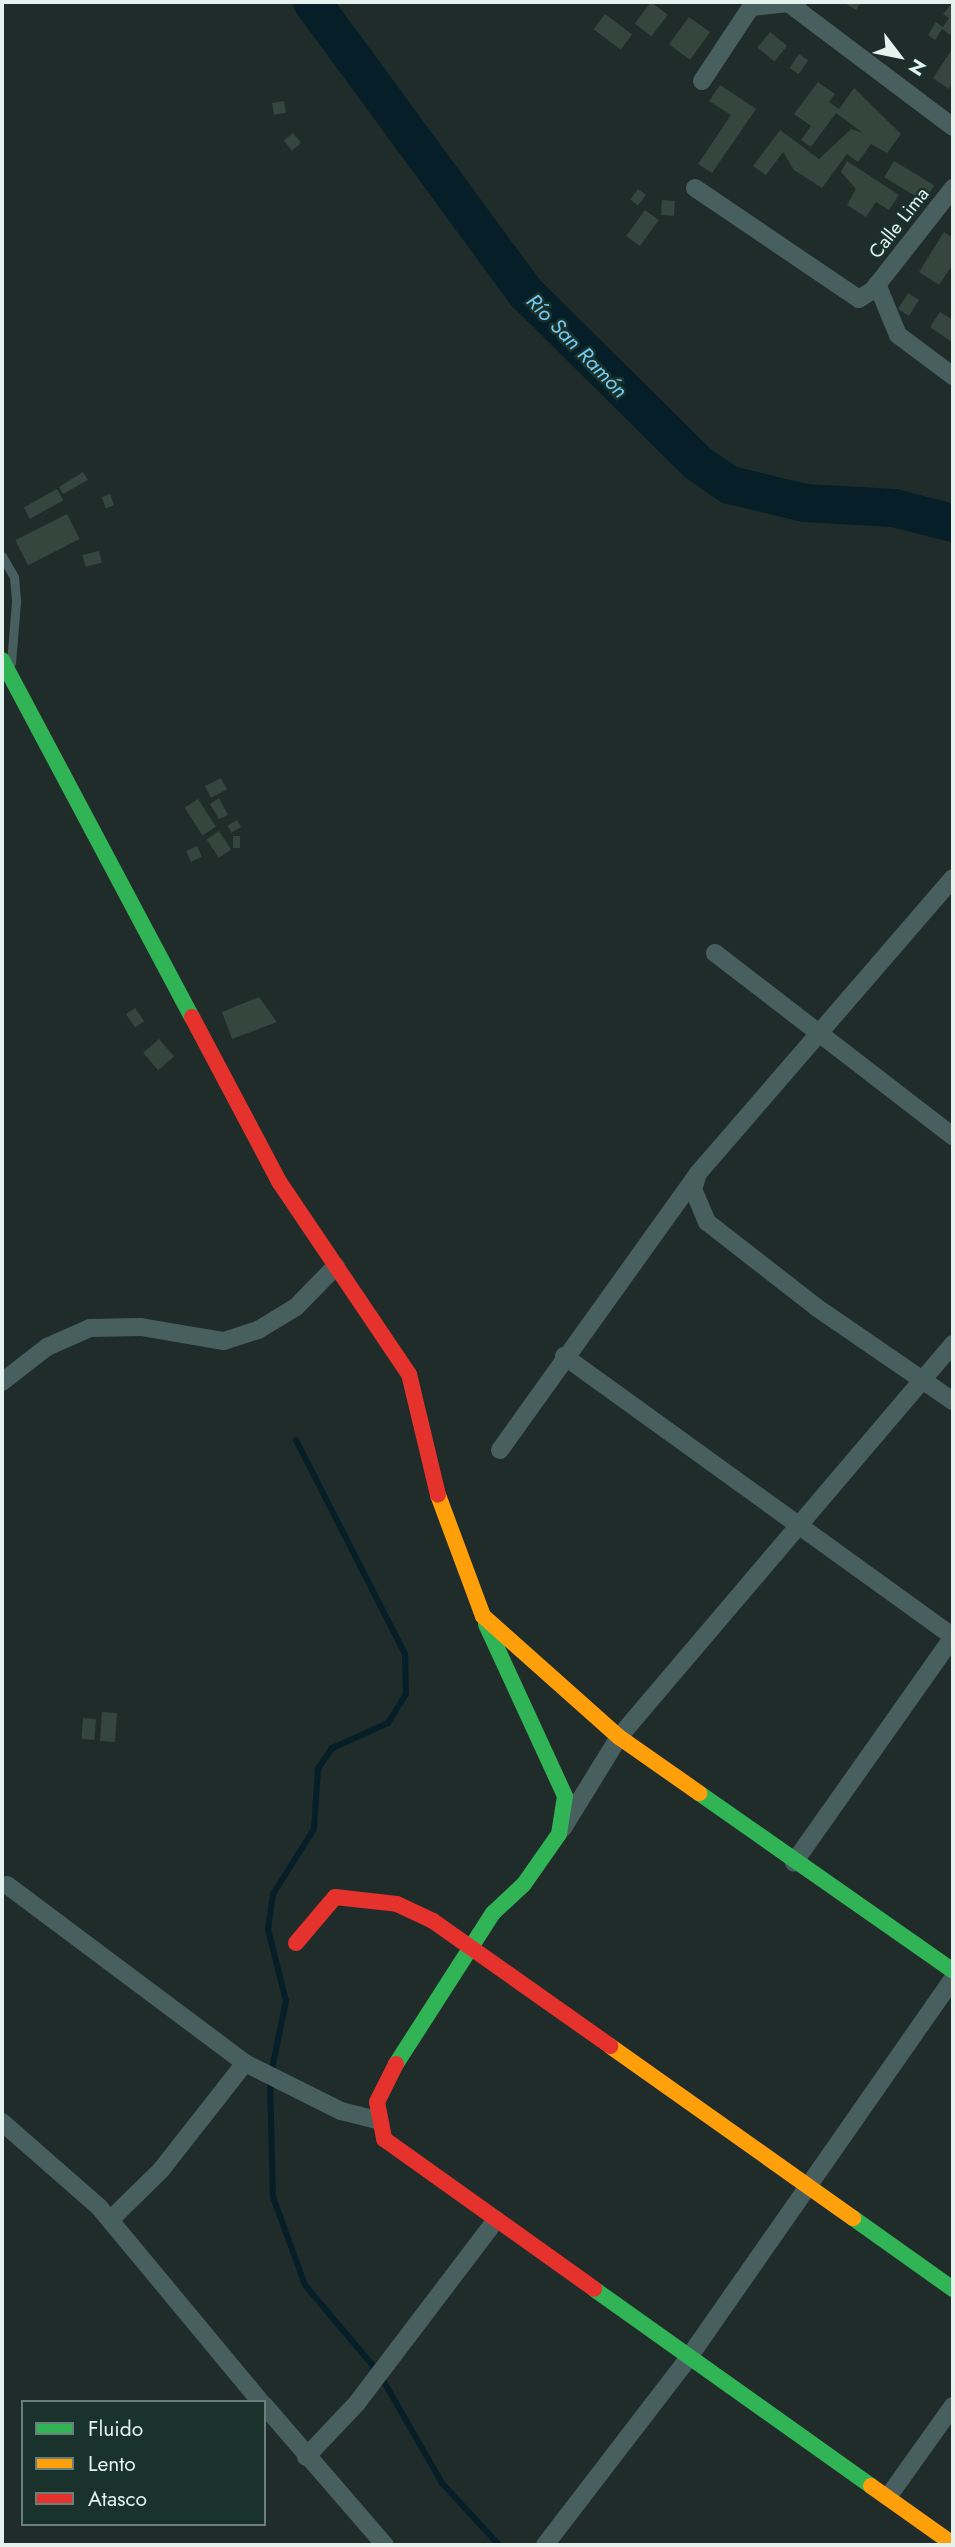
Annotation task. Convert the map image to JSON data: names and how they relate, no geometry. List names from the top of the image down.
{
  "streets": {
    "street": ["Calle Lima"]
  },
  "water": ["Río San Ramón"],
  "legend": ["Fluido", "Lento", "Atasco"],
  "north": "bottom right"
}
